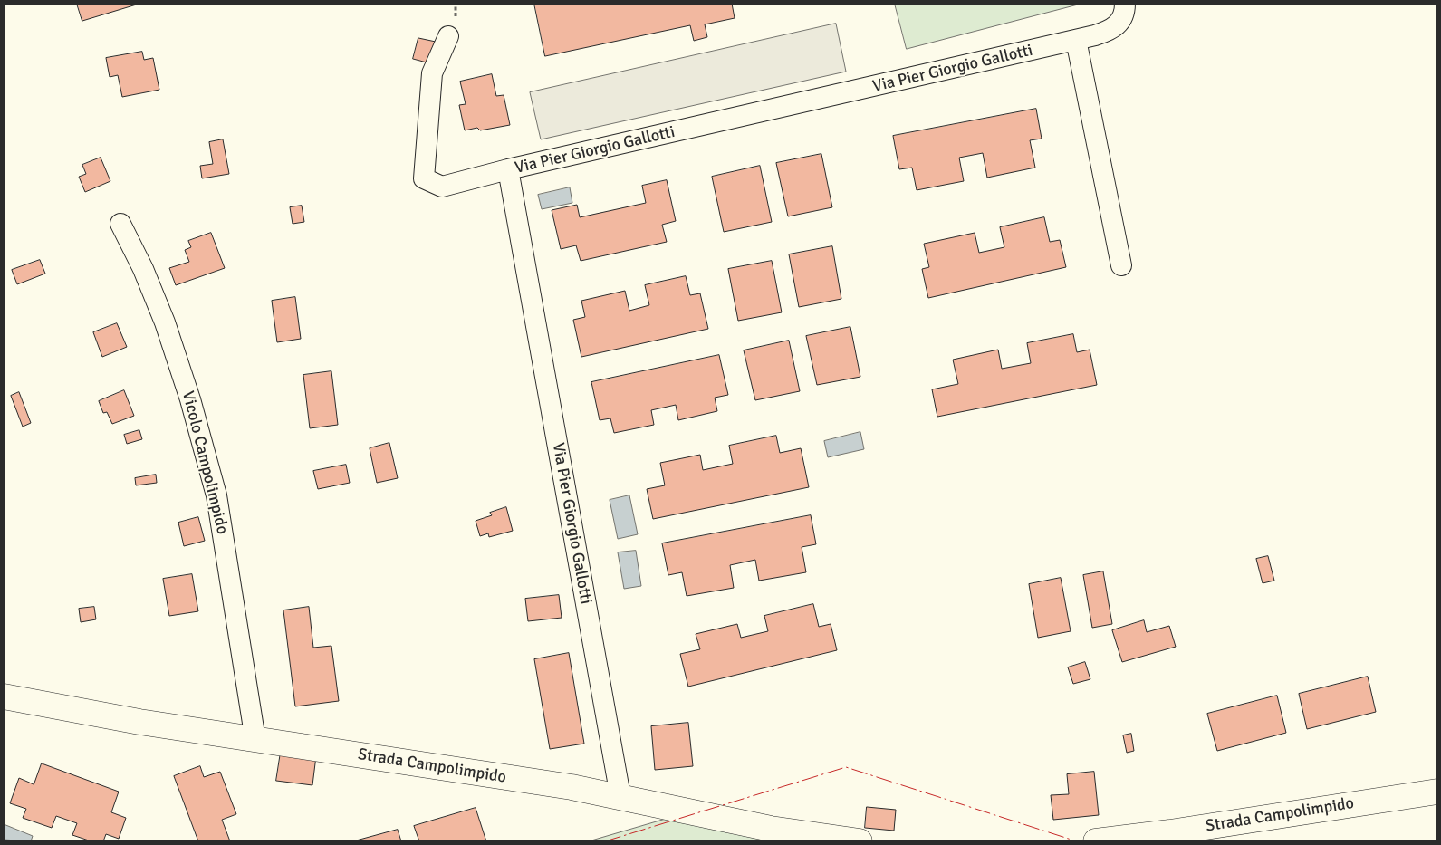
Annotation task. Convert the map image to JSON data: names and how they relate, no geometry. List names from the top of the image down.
{
  "streets": {
    "street": ["Via Pier Giorgio Gallotti", "Vicolo Campolimpido", "Strada Campolimpido"]
  },
  "crossings": [
    ["Via Pier Giorgio Gallotti", "Strada Campolimpido"],
    ["Vicolo Campolimpido", "Strada Campolimpido"]
  ]
}
